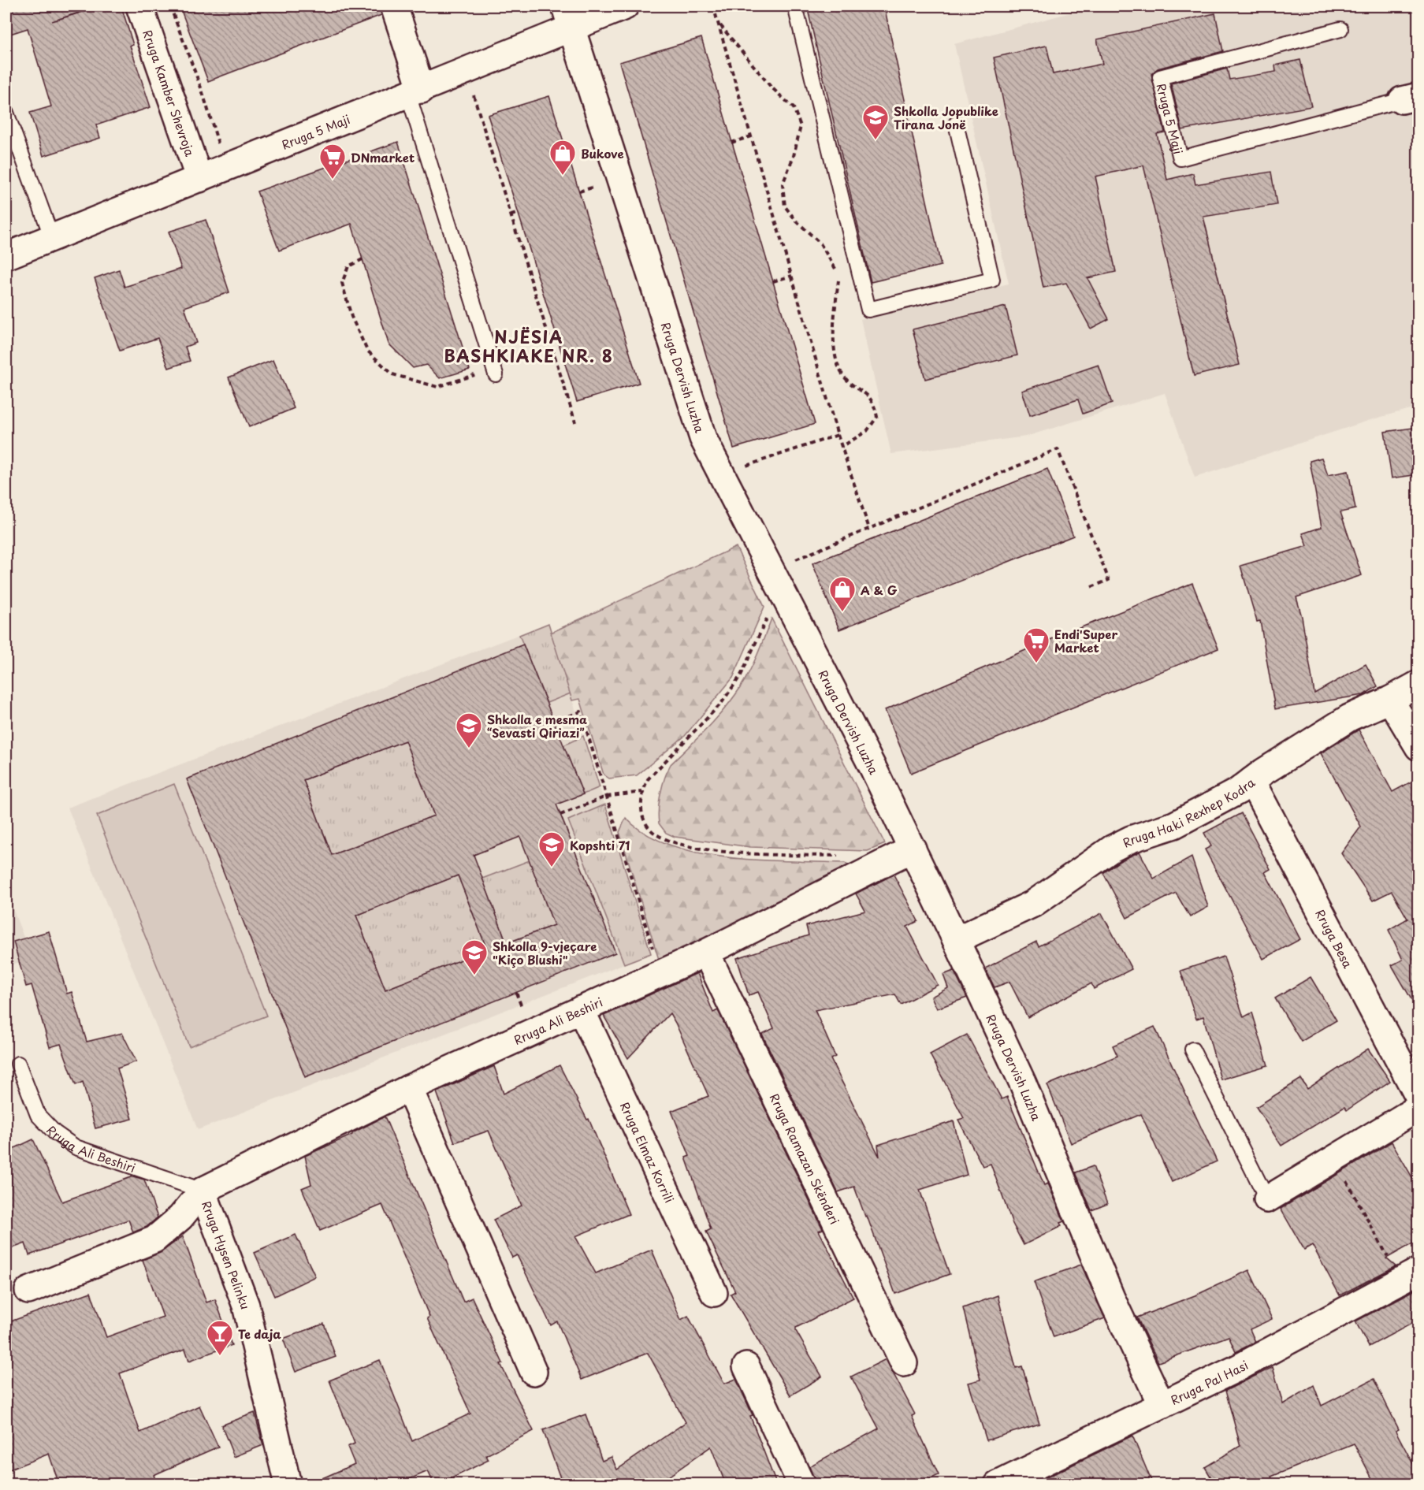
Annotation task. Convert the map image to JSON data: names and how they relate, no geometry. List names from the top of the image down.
{
  "streets": {
    "street": [
      "Rruga Kamber Shevroja",
      "Rruga 5 Maji",
      "Rruga Dervish Luzha",
      "Rruga Haki Rexhep Kodra",
      "Rruga Besa",
      "Rruga Ali Beshiri",
      "Rruga Elmaz Korrili",
      "Rruga Ramazan Skënderi",
      "Rruga Hysen Pelinku",
      "Rruga Pal Hasi"
    ]
  },
  "crossings": [
    ["Rruga Kamber Shevroja", "Rruga 5 Maji"],
    ["Rruga 5 Maji", "Rruga Dervish Luzha"],
    ["Rruga Dervish Luzha", "Rruga Haki Rexhep Kodra"],
    ["Rruga Dervish Luzha", "Rruga Ali Beshiri"],
    ["Rruga Dervish Luzha", "Rruga Pal Hasi"],
    ["Rruga Haki Rexhep Kodra", "Rruga Besa"],
    ["Rruga Ali Beshiri", "Rruga Elmaz Korrili"],
    ["Rruga Ali Beshiri", "Rruga Ramazan Skënderi"],
    ["Rruga Ali Beshiri", "Rruga Hysen Pelinku"]
  ],
  "districts": ["NJËSIA BASHKIAKE NR. 8"],
  "places": {
    "school or university": [
      "Shkolla Jopublike Tirana Jonë",
      "Shkolla e mesma “Sevasti Qiriazi”",
      "Kopshti 71",
      "Shkolla 9-vjeçare \"Kiço Blushi\""
    ],
    "shop": ["Bukove", "A & G"],
    "supermarket": ["DNmarket", "Endi'Super Market"],
    "bar": ["Te daja"]
  }
}
